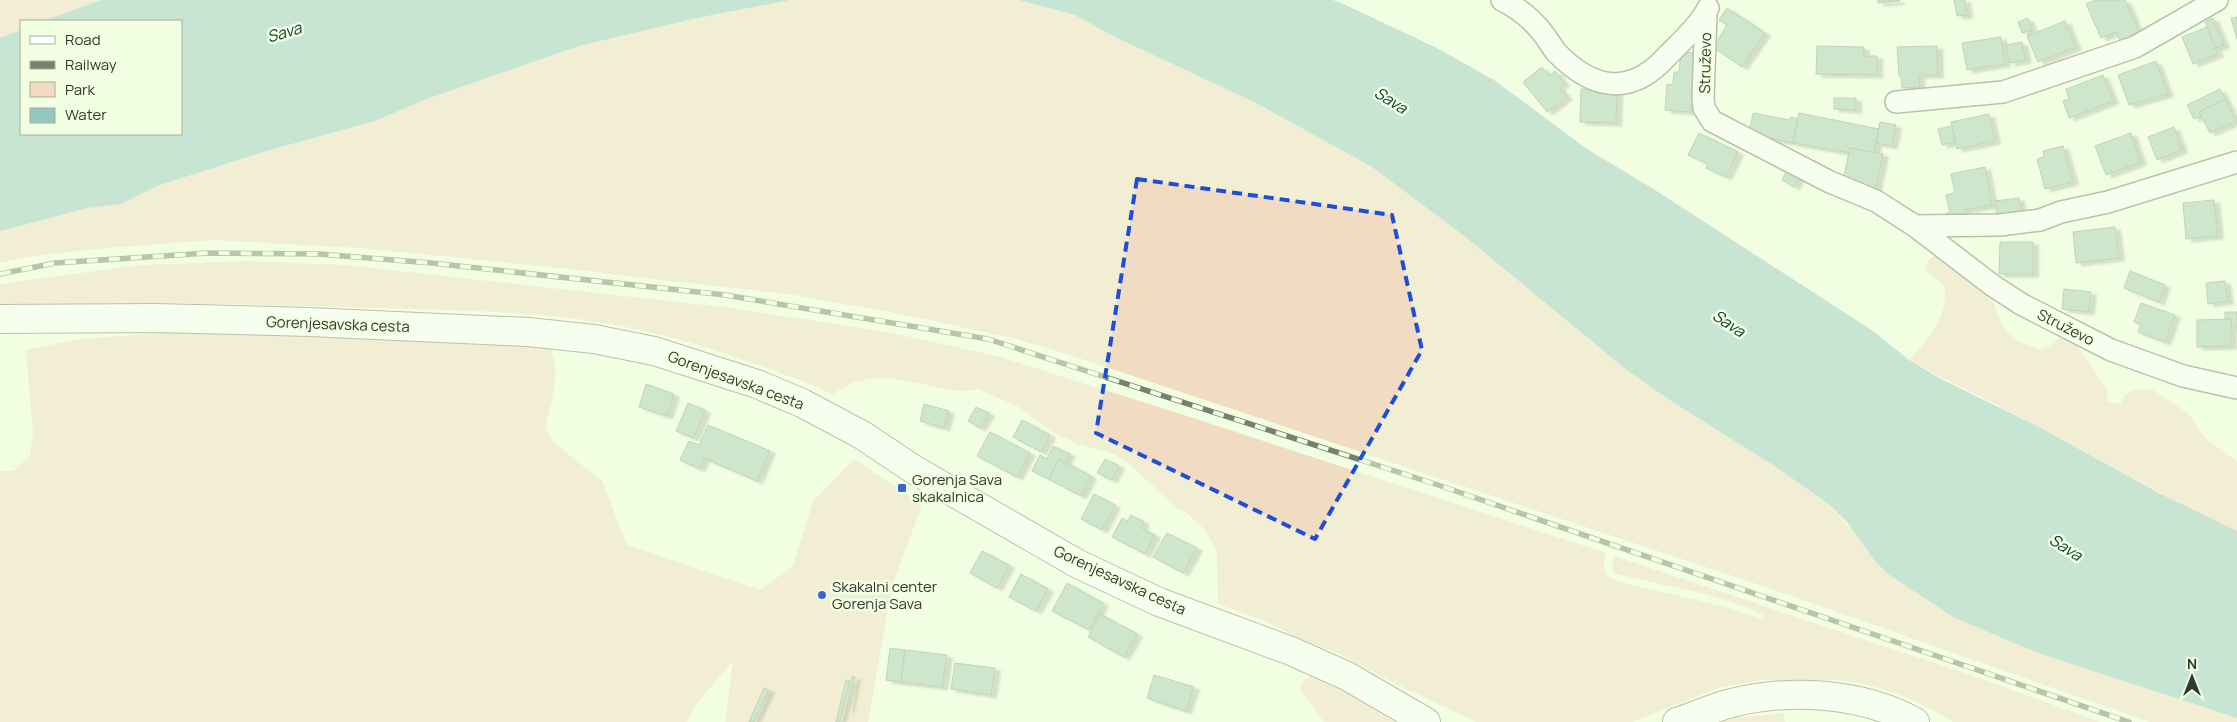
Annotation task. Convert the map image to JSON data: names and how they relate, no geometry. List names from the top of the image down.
{
  "streets": {
    "street": ["Struževo", "Gorenjesavska cesta"]
  },
  "water": ["Sava"],
  "places": {
    "transit": ["Gorenja Sava skakalnica"],
    "other": ["Skakalni center Gorenja Sava"]
  },
  "legend": [
    "Road",
    "Railway",
    "Park",
    "Water"
  ],
  "north": "top"
}
